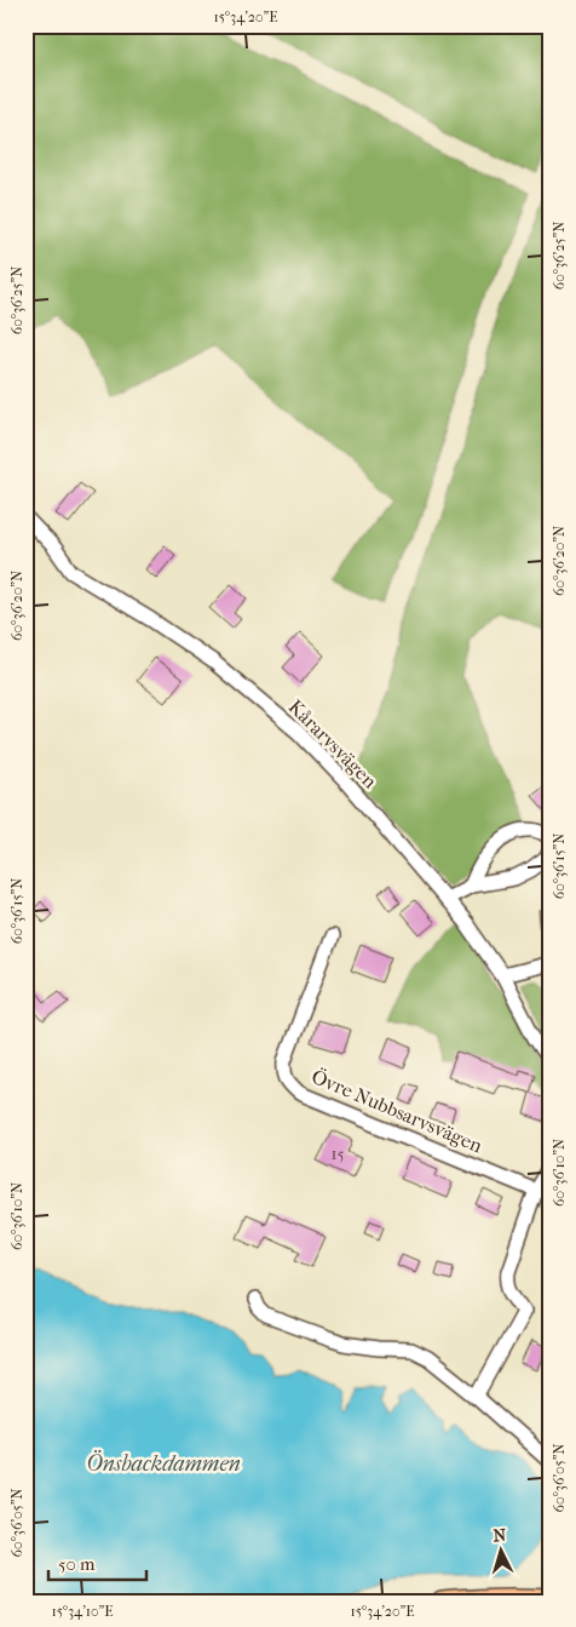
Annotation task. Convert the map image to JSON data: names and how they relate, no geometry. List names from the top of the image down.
{
  "streets": {
    "street": ["Kårarvsvägen", "Övre Nubbsarvsvägen"]
  },
  "water": ["Önsbackdammen"],
  "house_numbers": ["15"],
  "scale_bar": "50 m",
  "north": "top",
  "coordinates": [
    "15°34'20\"E",
    "60°36'25\"N",
    "60°36'20\"N",
    "60°36'15\"N",
    "60°36'10\"N",
    "60°36'05\"N",
    "15°34'10\"E"
  ]
}
